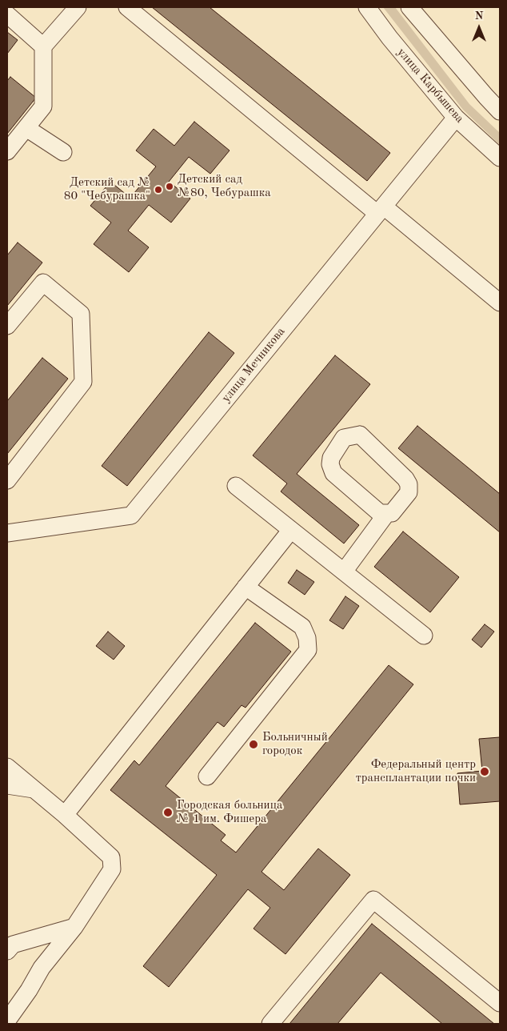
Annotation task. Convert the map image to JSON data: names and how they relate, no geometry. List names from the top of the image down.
{
  "streets": {
    "street": ["улица Карбышева", "улица Мечникова"]
  },
  "crossings": [
    ["улица Карбышева", "улица Мечникова"]
  ],
  "places": [
    "Детский сад №80, Чебурашка",
    "Детский сад № 80 \"Чебурашка\"",
    "Больничный городок",
    "Федеральный центр трансплантации почки",
    "Городская больница № 1 им. Фишера"
  ],
  "north": "top"
}
